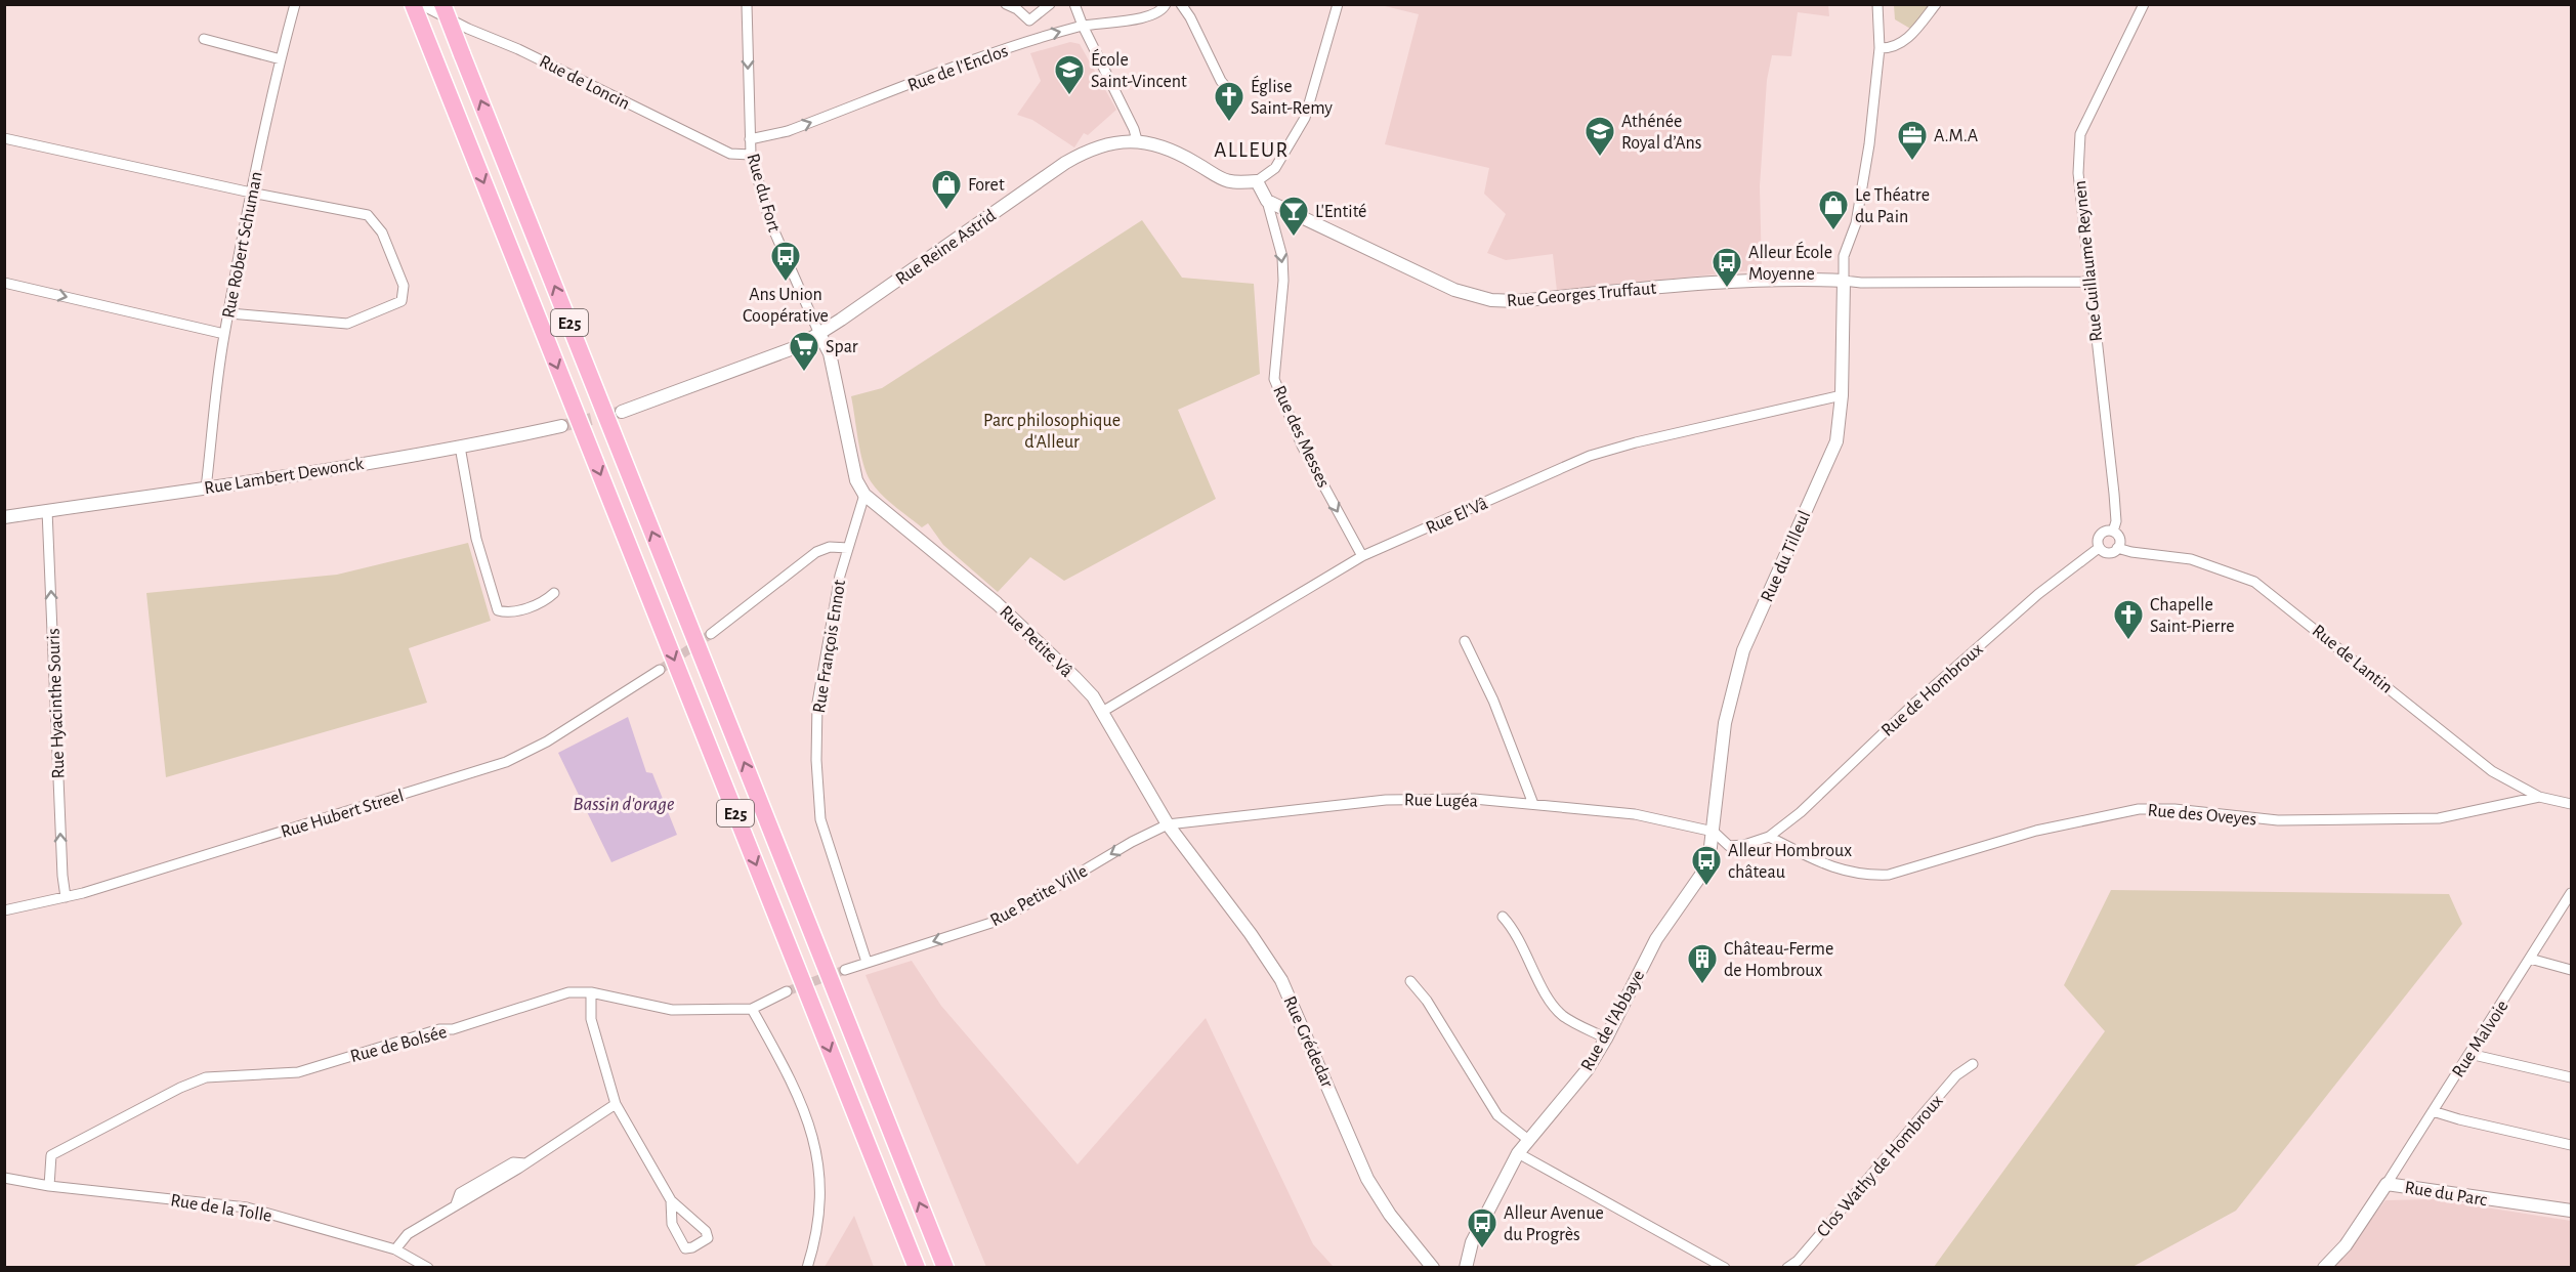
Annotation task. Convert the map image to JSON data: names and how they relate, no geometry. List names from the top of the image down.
{
  "streets": {
    "highway": ["E25"],
    "street": [
      "Rue de l'Enclos",
      "Rue de Loncin",
      "Rue du Fort",
      "Rue Robert Schuman",
      "Rue Reine Astrid",
      "Rue Guillaume Reynen",
      "Rue Georges Truffaut",
      "Rue des Messes",
      "Rue Lambert Dewonck",
      "Rue El'Vâ",
      "Rue du Tilleul",
      "Rue Petite Vâ",
      "Rue François Ennot",
      "Rue de Lantin",
      "Rue de Hombroux",
      "Rue Hyacinthe Souris",
      "Rue Lugéa",
      "Rue Hubert Streel",
      "Rue des Oveyes",
      "Rue Petite Ville",
      "Rue de l'Abbaye",
      "Rue Malvoie",
      "Rue Grédedar",
      "Rue de Bolsée",
      "Clos Wathy de Hombroux",
      "Rue du Parc",
      "Rue de la Tolle"
    ]
  },
  "crossings": [
    ["Rue de l'Enclos", "Rue du Fort"],
    ["Rue de Loncin", "Rue du Fort"],
    ["Rue du Fort", "Rue Reine Astrid"],
    ["Rue Robert Schuman", "Rue Lambert Dewonck"],
    ["Rue Guillaume Reynen", "Rue de Lantin"],
    ["Rue Guillaume Reynen", "Rue de Hombroux"],
    ["Rue Georges Truffaut", "Rue des Messes"],
    ["Rue Georges Truffaut", "Rue du Tilleul"],
    ["Rue des Messes", "Rue El'Vâ"],
    ["Rue Lambert Dewonck", "Rue Hyacinthe Souris"],
    ["Rue El'Vâ", "Rue du Tilleul"],
    ["Rue El'Vâ", "Rue Petite Vâ"],
    ["Rue du Tilleul", "Rue Lugéa"],
    ["Rue du Tilleul", "Rue de l'Abbaye"],
    ["Rue Petite Vâ", "Rue François Ennot"],
    ["Rue Petite Vâ", "Rue Lugéa"],
    ["Rue Petite Vâ", "Rue Petite Ville"],
    ["Rue Petite Vâ", "Rue Grédedar"],
    ["Rue François Ennot", "Rue Petite Ville"],
    ["Rue de Lantin", "Rue de Hombroux"],
    ["Rue de Lantin", "Rue des Oveyes"],
    ["Rue de Hombroux", "Rue Lugéa"],
    ["Rue de Hombroux", "Rue des Oveyes"],
    ["Rue Hyacinthe Souris", "Rue Hubert Streel"],
    ["Rue Lugéa", "Rue des Oveyes"],
    ["Rue Lugéa", "Rue Petite Ville"],
    ["Rue Lugéa", "Rue de l'Abbaye"],
    ["Rue Lugéa", "Rue Grédedar"],
    ["Rue Petite Ville", "Rue Grédedar"],
    ["Rue Malvoie", "Rue du Parc"],
    ["Rue de Bolsée", "Rue de la Tolle"]
  ],
  "one_way": [
    "Rue de l'Enclos",
    "Rue du Fort",
    "Rue des Messes",
    "Rue Hyacinthe Souris",
    "Rue Petite Ville"
  ],
  "districts": ["ALLEUR"],
  "water": ["Bassin d'orage"],
  "parks": ["Parc philosophique d'Alleur"],
  "places": {
    "school or university": ["École Saint-Vincent", "Athénée Royal d’Ans"],
    "church": ["Église Saint-Remy", "Chapelle Saint-Pierre"],
    "office": ["A.M.A"],
    "shop": ["Foret", "Le Théatre du Pain"],
    "bar": ["L'Entité"],
    "bus stop": [
      "Ans Union Coopérative",
      "Alleur École Moyenne",
      "Alleur Hombroux château",
      "Alleur Avenue du Progrès"
    ],
    "supermarket": ["Spar"],
    "building": ["Château-Ferme de Hombroux"]
  }
}
